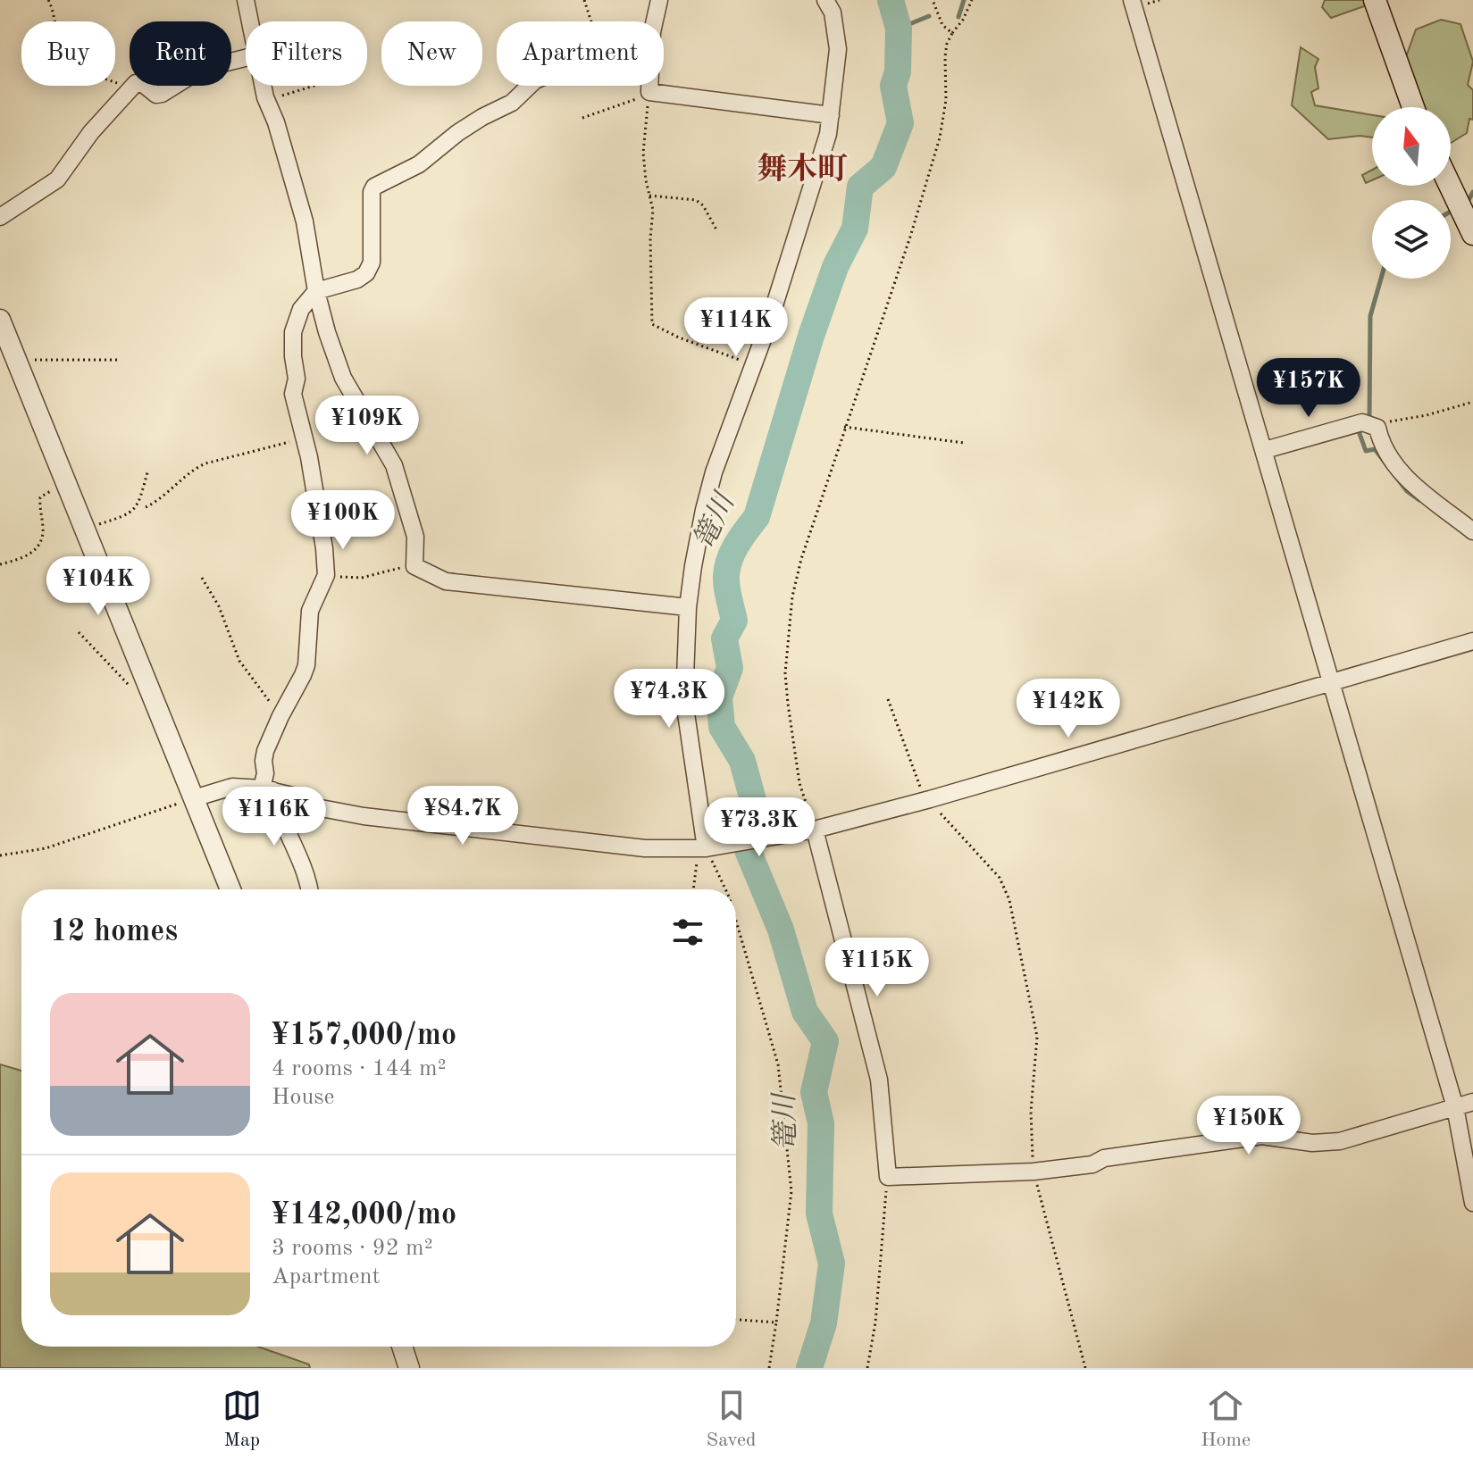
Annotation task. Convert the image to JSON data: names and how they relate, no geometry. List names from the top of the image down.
{
  "districts": ["舞木町"],
  "water": ["篭川"],
  "north": "top",
  "page": {
    "chip": [
      "Buy",
      "Rent",
      "Filters",
      "New",
      "Apartment"
    ],
    "price": [
      "¥114K",
      "¥157K",
      "¥109K",
      "¥100K",
      "¥104K",
      "¥74.3K",
      "¥142K",
      "¥84.7K",
      "¥116K",
      "¥73.3K",
      "¥115K",
      "¥150K"
    ],
    "heading": "12 homes",
    "list": [
      {
        "name": "¥157,000/mo",
        "note": "4 rooms · 144 m² · House"
      },
      {
        "name": "¥142,000/mo",
        "note": "3 rooms · 92 m² · Apartment"
      }
    ],
    "tabs": ["Map", "Saved", "Home"]
  }
}
